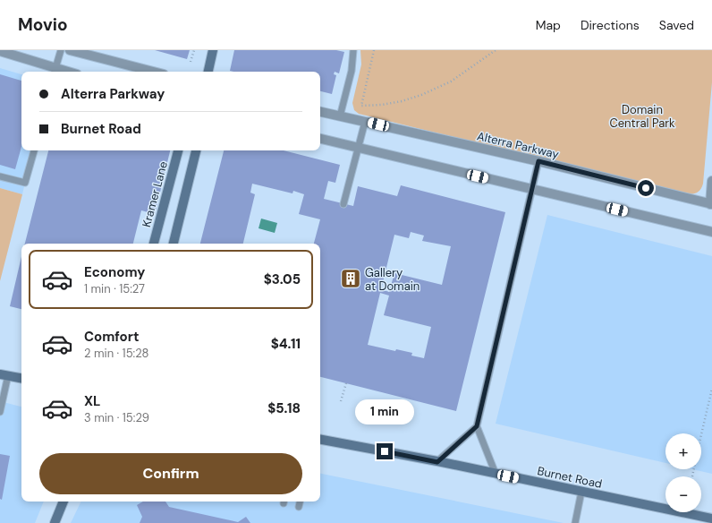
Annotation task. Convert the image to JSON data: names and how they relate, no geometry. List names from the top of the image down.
{
  "streets": {
    "main road": ["Kramer Lane", "Burnet Road"],
    "street": ["Alterra Parkway"]
  },
  "parks": ["Domain Central Park"],
  "places": {
    "building": ["Gallery at Domain"]
  },
  "page": {
    "header": "Movio",
    "nav": ["Map", "Directions", "Saved"],
    "banner": ["Alterra Parkway", "Burnet Road"],
    "list": [
      {
        "name": "Economy",
        "note": "1 min · 15:27",
        "value": "$3.05"
      },
      {
        "name": "Comfort",
        "note": "2 min · 15:28",
        "value": "$4.11"
      },
      {
        "name": "XL",
        "note": "3 min · 15:29",
        "value": "$5.18"
      }
    ],
    "bubble": "1 min",
    "map_buttons": ["+", "−"],
    "buttons": "Confirm"
  }
}
